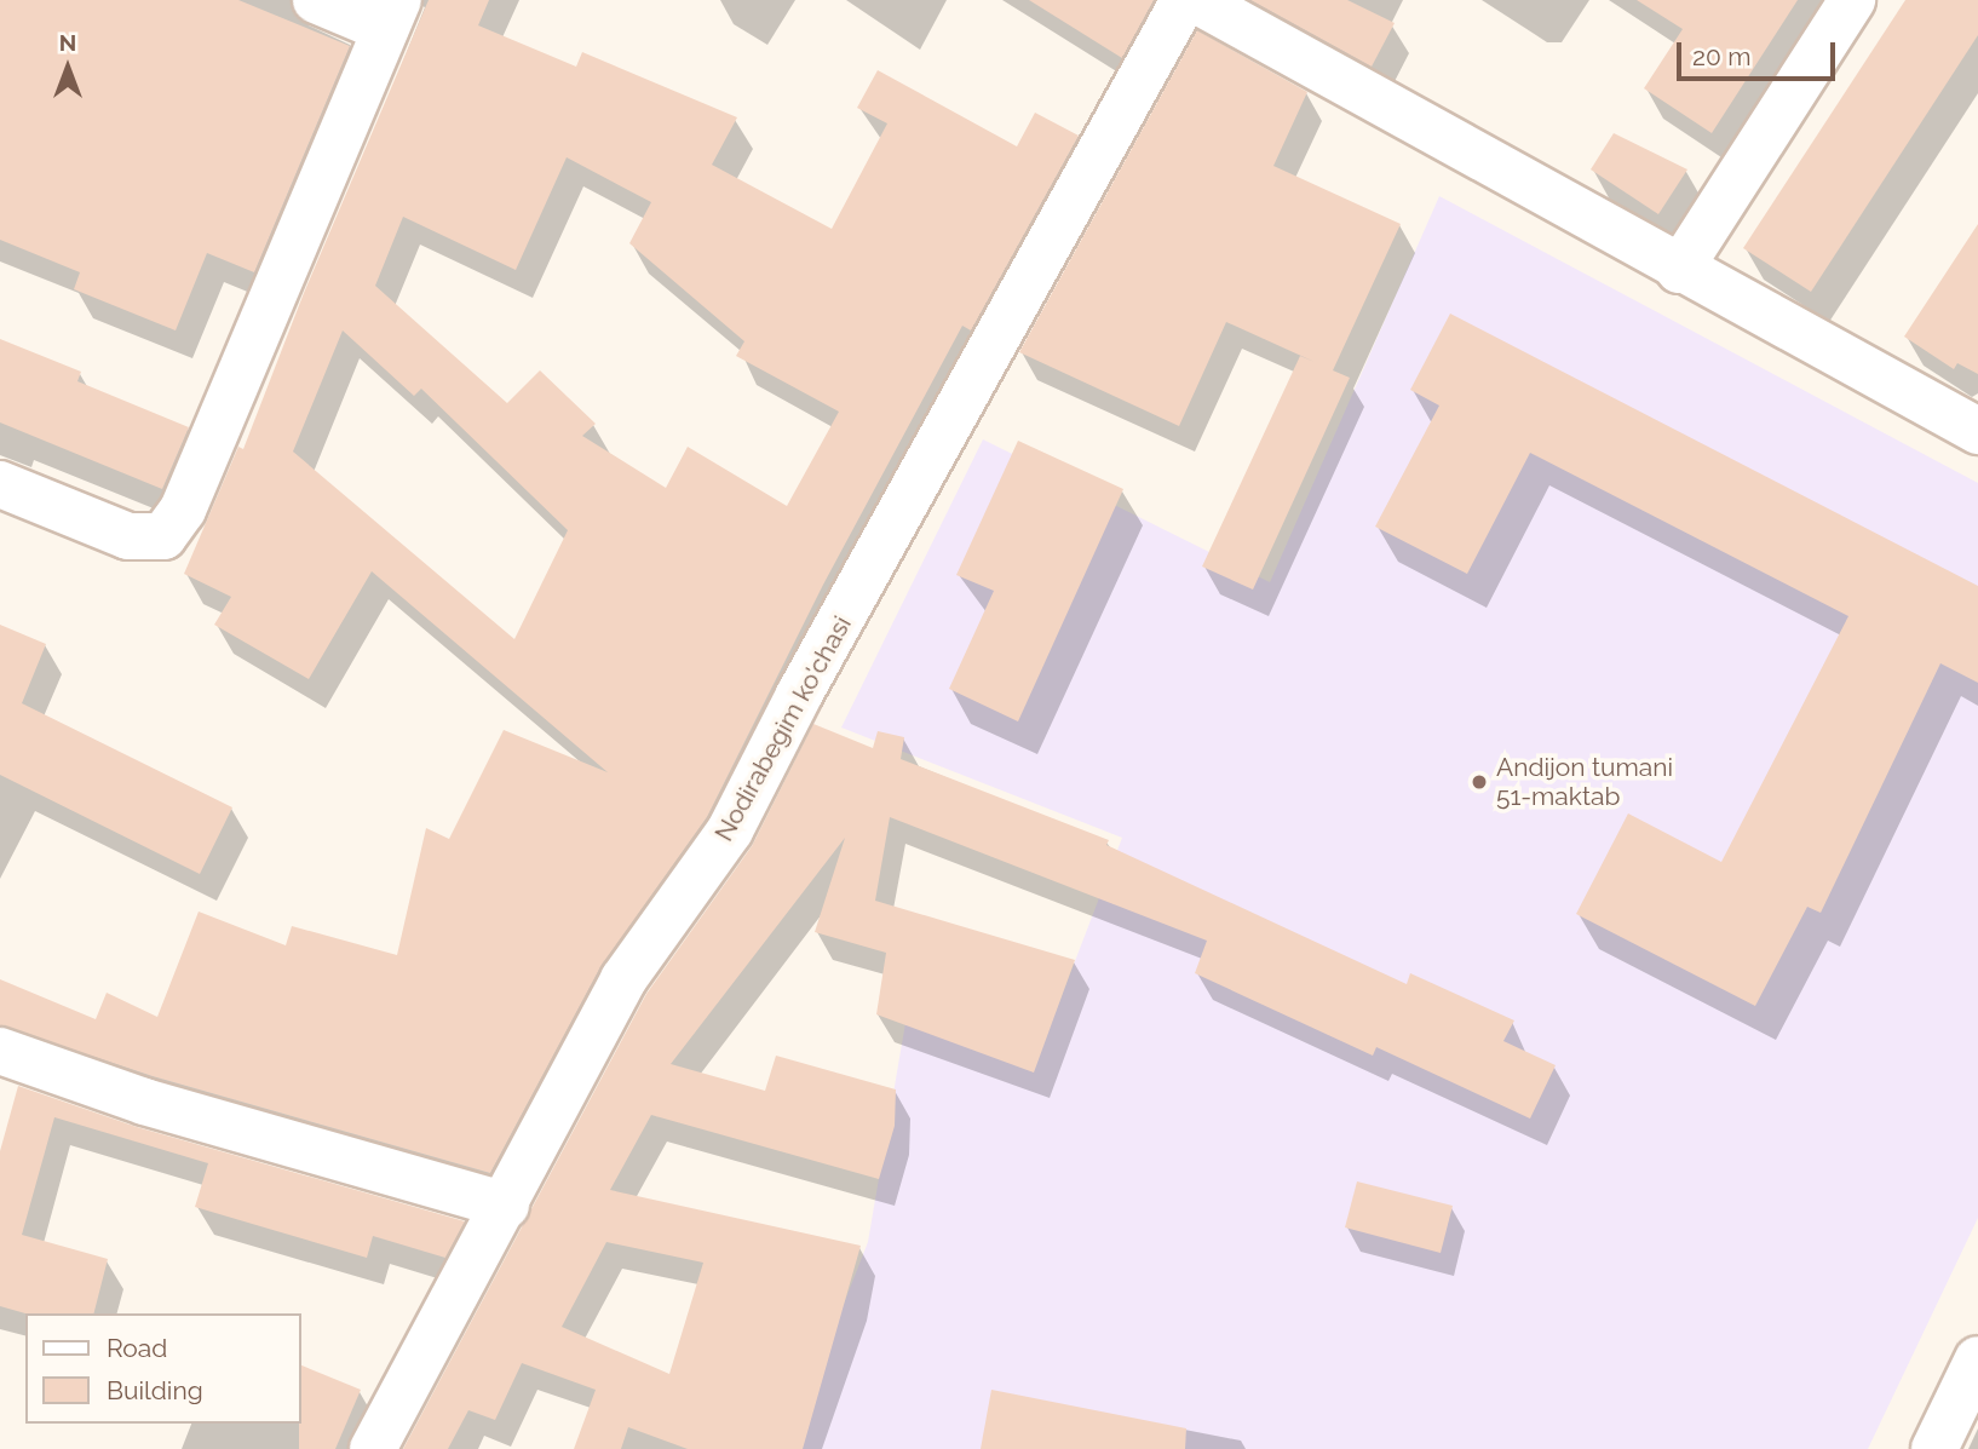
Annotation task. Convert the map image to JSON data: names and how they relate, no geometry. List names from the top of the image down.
{
  "streets": {
    "lane": ["Nodirabegim ko'chasi"]
  },
  "places": ["Andijon tumani 51-maktab"],
  "legend": ["Road", "Building"],
  "scale_bar": "20 m",
  "north": "top"
}
